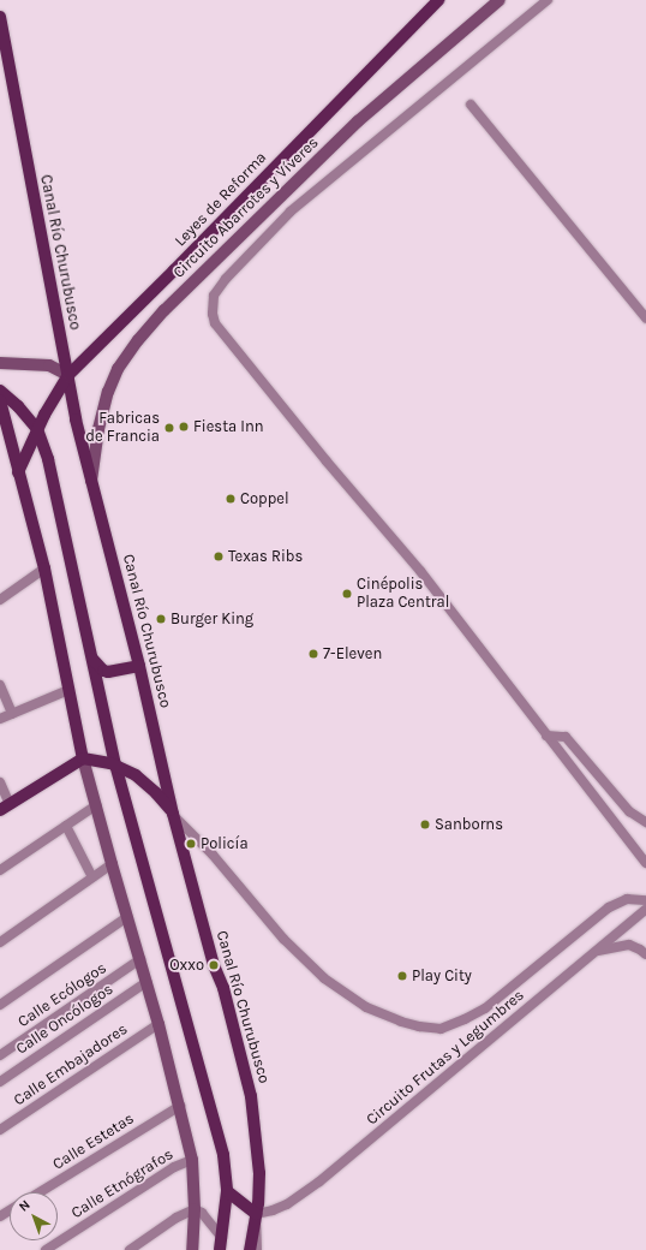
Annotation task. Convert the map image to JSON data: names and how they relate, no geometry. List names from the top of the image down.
{
  "streets": {
    "main road": ["Leyes de Reforma", "Circuito Abarrotes y Víveres", "Canal Río Churubusco"],
    "street": [
      "Calle Ecólogos",
      "Calle Oncólogos",
      "Circuito Frutas y Legumbres",
      "Calle Embajadores",
      "Calle Estetas",
      "Calle Etnógrafos"
    ]
  },
  "crossings": [
    ["Leyes de Reforma", "Canal Río Churubusco"],
    ["Circuito Abarrotes y Víveres", "Canal Río Churubusco"],
    ["Canal Río Churubusco", "Circuito Frutas y Legumbres"]
  ],
  "places": [
    "Fiesta Inn",
    "Fabricas de Francia",
    "Coppel",
    "Texas Ribs",
    "Cinépolis Plaza Central",
    "Burger King",
    "7-Eleven",
    "Sanborns",
    "Policía",
    "Oxxo",
    "Play City"
  ],
  "north": "top left"
}
